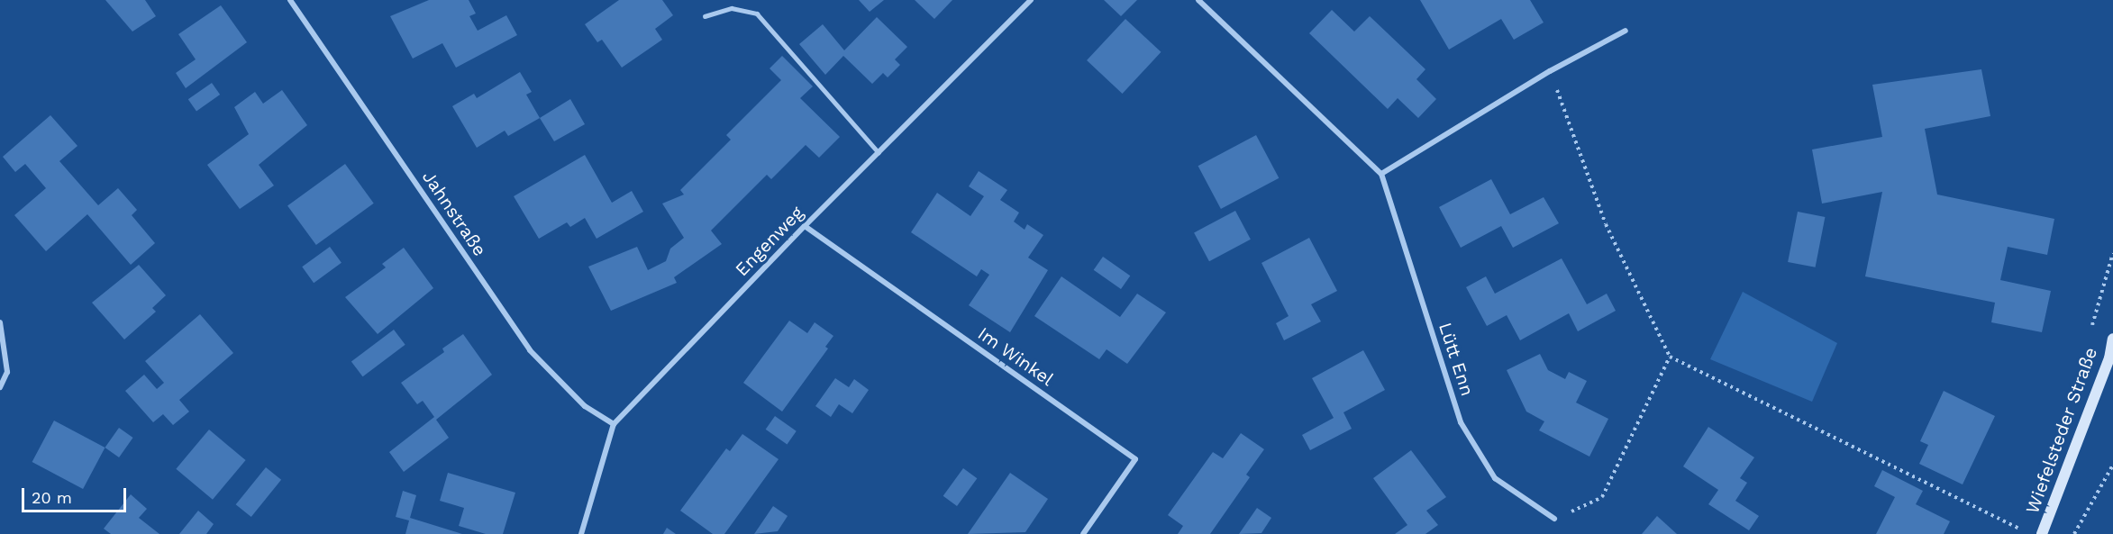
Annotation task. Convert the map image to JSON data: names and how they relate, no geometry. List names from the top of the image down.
{
  "streets": {
    "main road": ["Wiefelsteder Straße"],
    "street": [
      "Jahnstraße",
      "Engenweg",
      "Im Winkel",
      "Lütt Enn"
    ]
  },
  "crossings": [
    ["Jahnstraße", "Engenweg"],
    ["Engenweg", "Im Winkel"]
  ],
  "scale_bar": "20 m"
}
